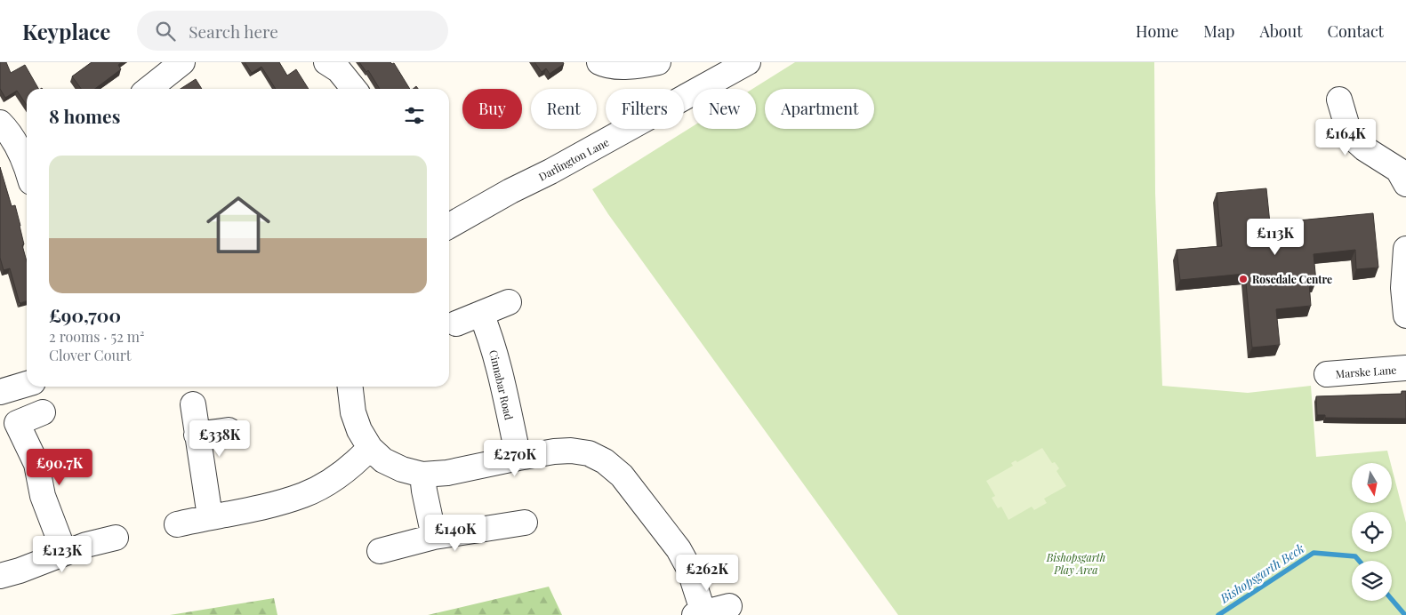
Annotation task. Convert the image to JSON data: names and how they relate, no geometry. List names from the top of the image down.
{
  "streets": {
    "street": ["Darlington Lane", "Marske Lane", "Cinnabar Road"]
  },
  "water": ["Bishopsgarth Beck"],
  "parks": ["Bishopsgarth Play Area"],
  "places": ["Rosedale Centre"],
  "north": "bottom",
  "page": {
    "header": "Keyplace",
    "search": "Search here",
    "nav": [
      "Home",
      "Map",
      "About",
      "Contact"
    ],
    "chip": [
      "Buy",
      "Rent",
      "Filters",
      "New",
      "Apartment"
    ],
    "heading": "8 homes",
    "price": [
      "£164K",
      "£113K",
      "£338K",
      "£270K",
      "£90.7K",
      "£140K",
      "£123K",
      "£262K"
    ],
    "list": [
      {
        "name": "£90,700",
        "note": "2 rooms · 52 m² · Clover Court"
      }
    ]
  }
}
